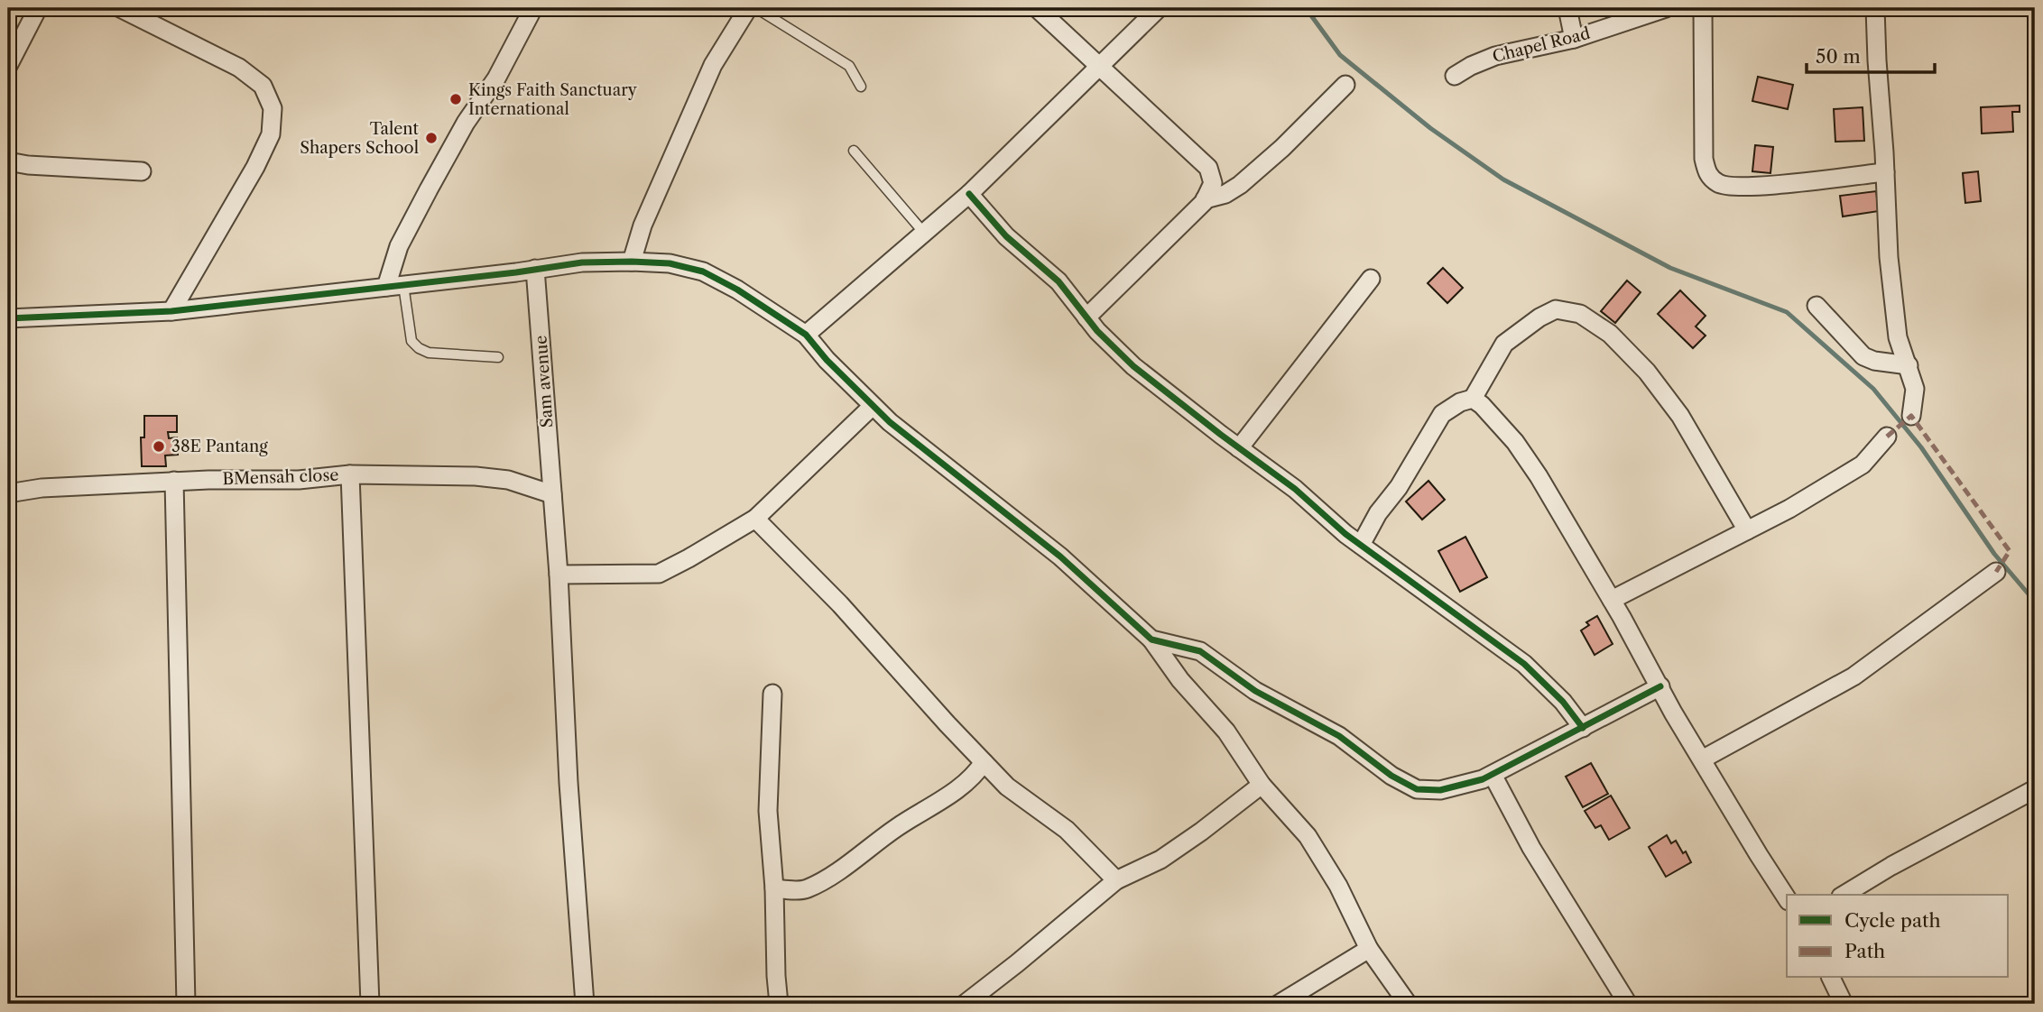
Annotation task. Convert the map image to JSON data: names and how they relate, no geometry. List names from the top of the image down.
{
  "streets": {
    "street": ["Chapel Road", "Sam avenue", "BMensah close"]
  },
  "crossings": [
    ["Sam avenue", "BMensah close"]
  ],
  "places": ["Kings Faith Sanctuary International", "Talent Shapers School", "38E Pantang"],
  "legend": ["Cycle path", "Path"],
  "scale_bar": "50 m"
}
